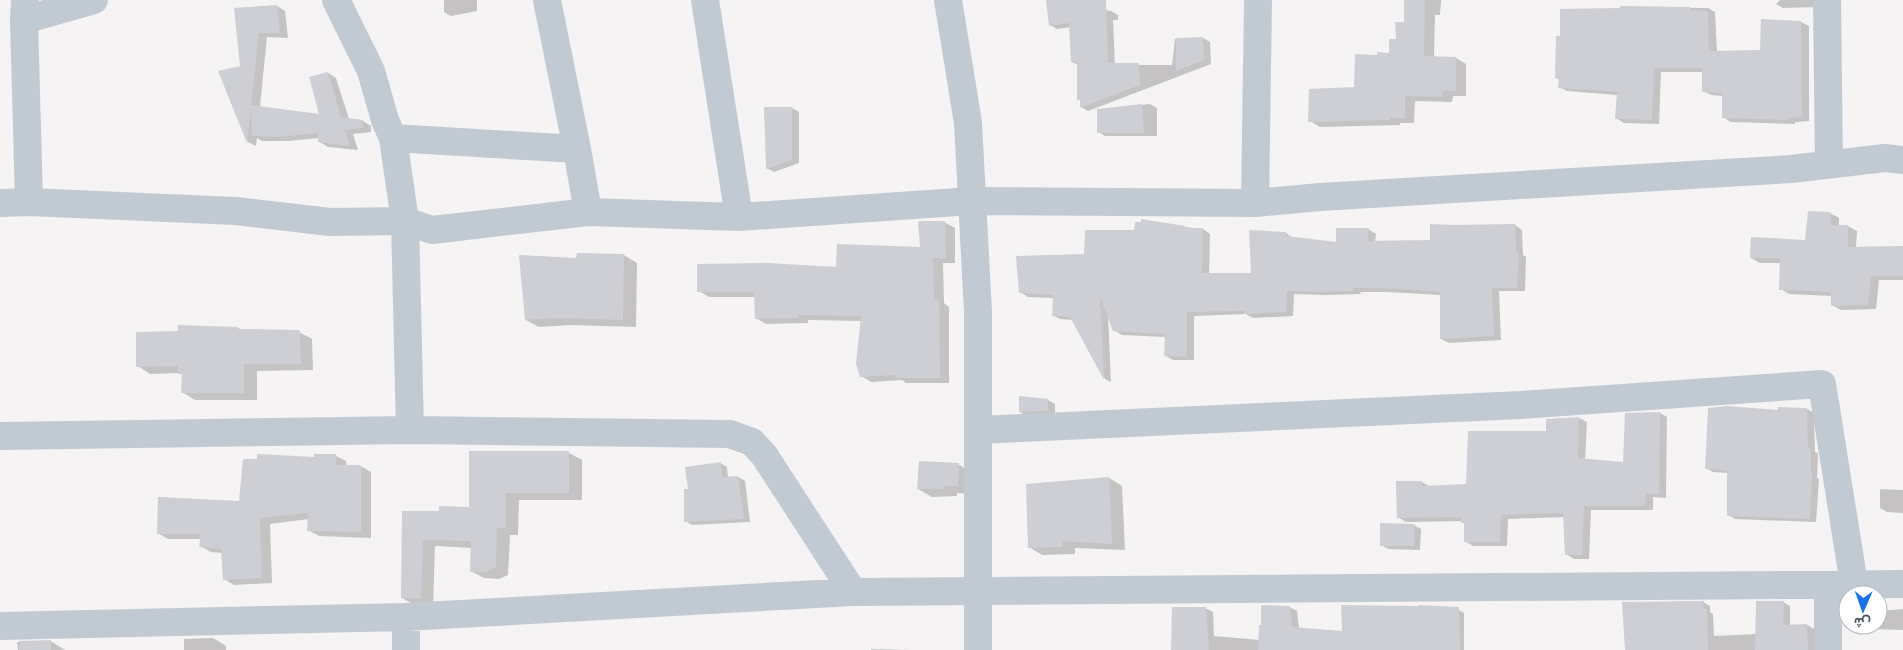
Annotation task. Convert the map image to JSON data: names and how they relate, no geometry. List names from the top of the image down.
{
  "north": "bottom"
}
